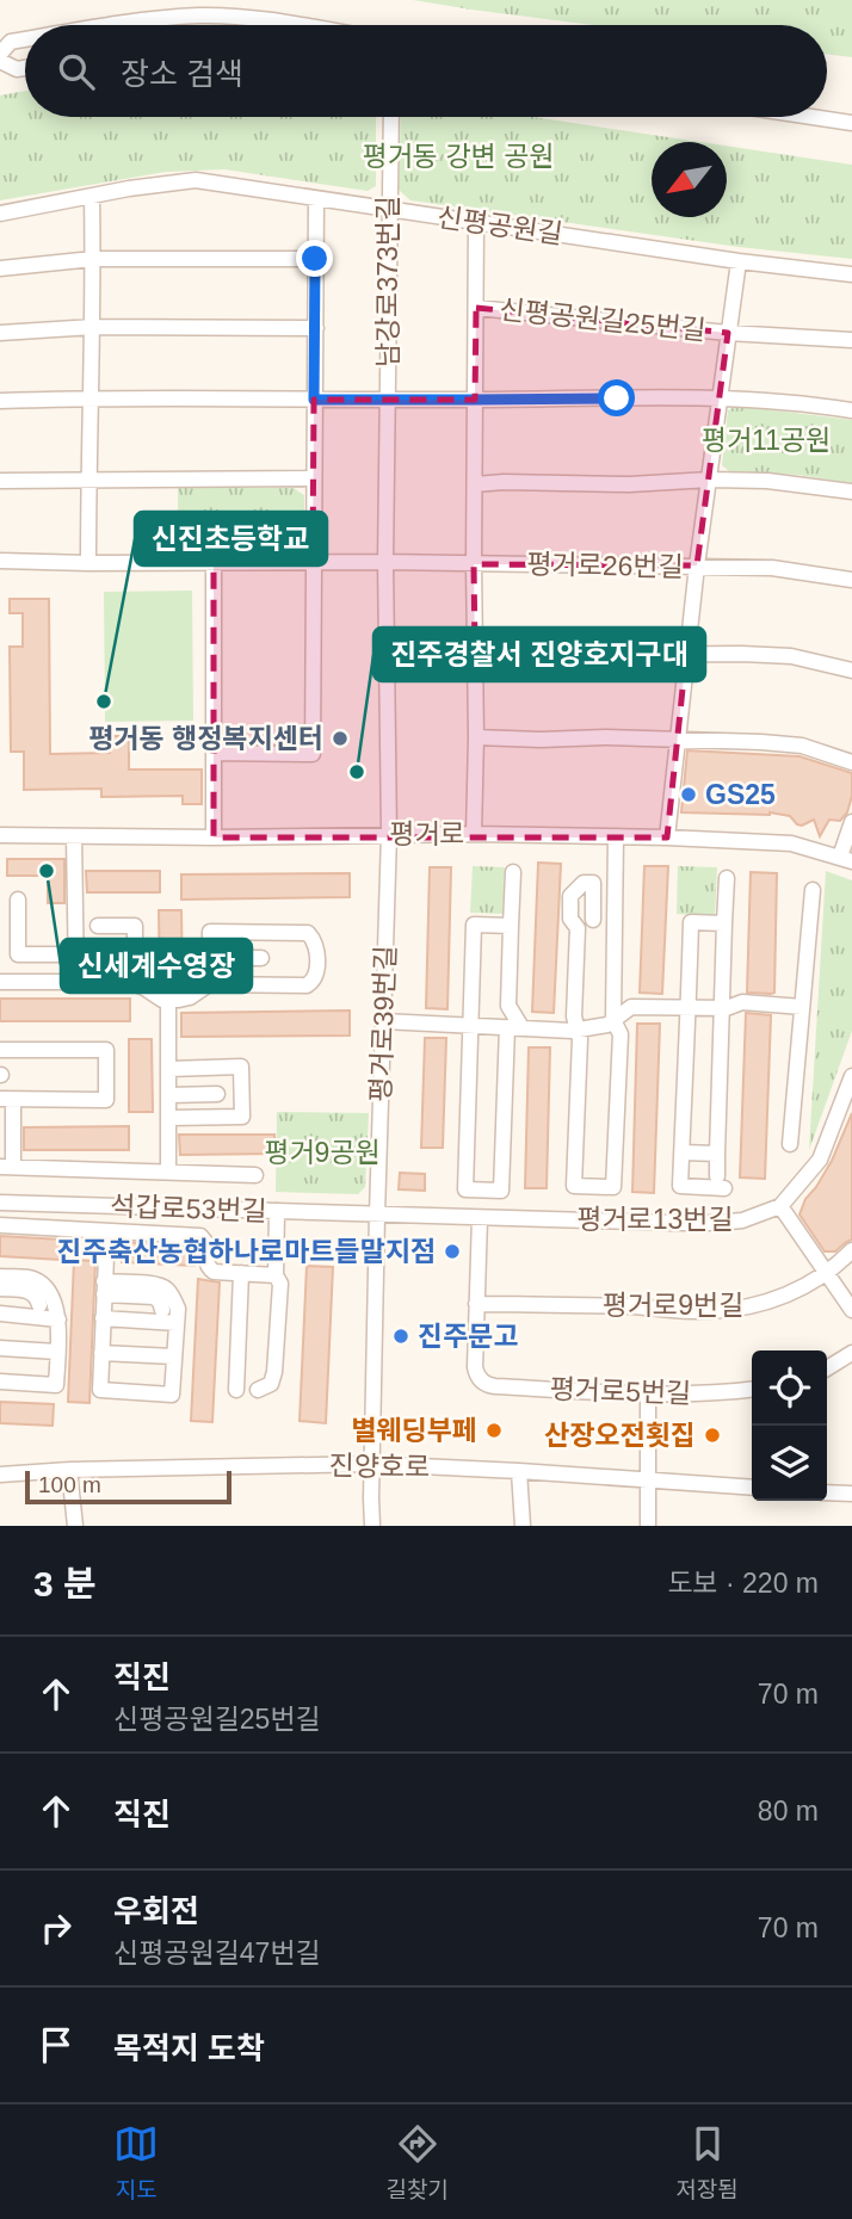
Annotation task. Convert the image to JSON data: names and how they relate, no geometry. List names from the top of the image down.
{
  "streets": {
    "street": [
      "신평공원길",
      "남강로373번길",
      "신평공원길25번길",
      "평거로26번길",
      "평거로",
      "평거로39번길",
      "석갑로53번길",
      "평거로13번길",
      "평거로9번길",
      "평거로5번길",
      "진양호로"
    ]
  },
  "crossings": [
    ["신평공원길", "남강로373번길"],
    ["신평공원길", "신평공원길25번길"],
    ["남강로373번길", "평거로26번길"],
    ["남강로373번길", "평거로"],
    ["남강로373번길", "평거로39번길"],
    ["신평공원길25번길", "평거로26번길"],
    ["평거로26번길", "평거로"],
    ["평거로", "평거로39번길"],
    ["평거로39번길", "석갑로53번길"],
    ["평거로39번길", "평거로13번길"],
    ["평거로39번길", "진양호로"],
    ["석갑로53번길", "평거로13번길"],
    ["평거로9번길", "평거로5번길"]
  ],
  "parks": ["평거동 강변 공원", "평거11공원", "평거9공원"],
  "places": [
    "신진초등학교",
    "평거동 행정복지센터",
    "진주경찰서 진양호지구대",
    "GS25",
    "신세계수영장",
    "진주축산농협하나로마트들말지점",
    "진주문고",
    "별웨딩부페",
    "산장오전횟집"
  ],
  "scale_bar": "100 m",
  "north": "bottom left",
  "page": {
    "search": "장소 검색",
    "scale": "100 m",
    "heading": ["3 분", "도보 · 220 m"],
    "list": [
      ["직진", "신평공원길25번길", "70 m"],
      ["직진", "80 m"],
      ["우회전", "신평공원길47번길", "70 m"],
      "목적지 도착"
    ],
    "nav": ["지도", "길찾기", "저장됨"]
  }
}
